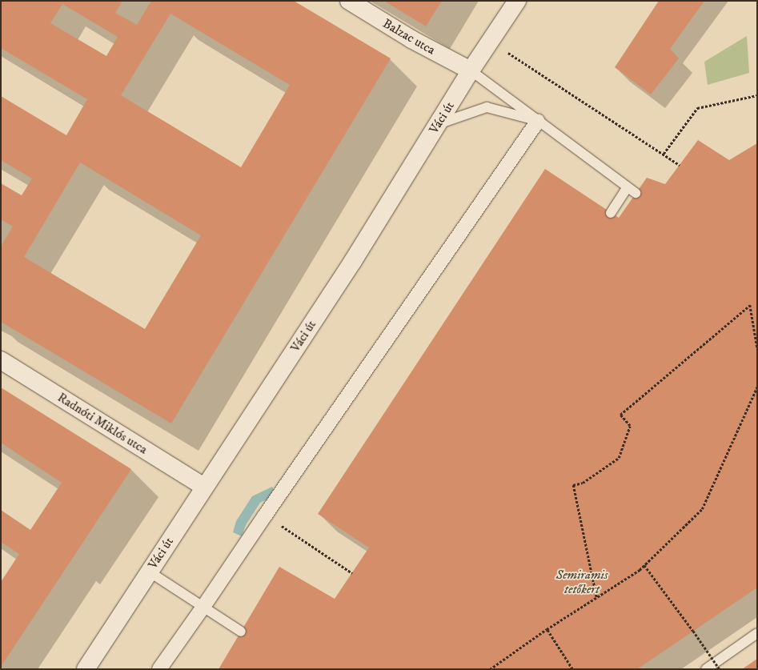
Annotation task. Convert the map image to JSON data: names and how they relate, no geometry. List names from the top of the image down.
{
  "streets": {
    "main road": ["Balzac utca", "Váci út", "Radnóti Miklós utca"]
  },
  "crossings": [
    ["Balzac utca", "Váci út"],
    ["Váci út", "Radnóti Miklós utca"]
  ],
  "parks": ["Semiramis tetőkert"]
}
